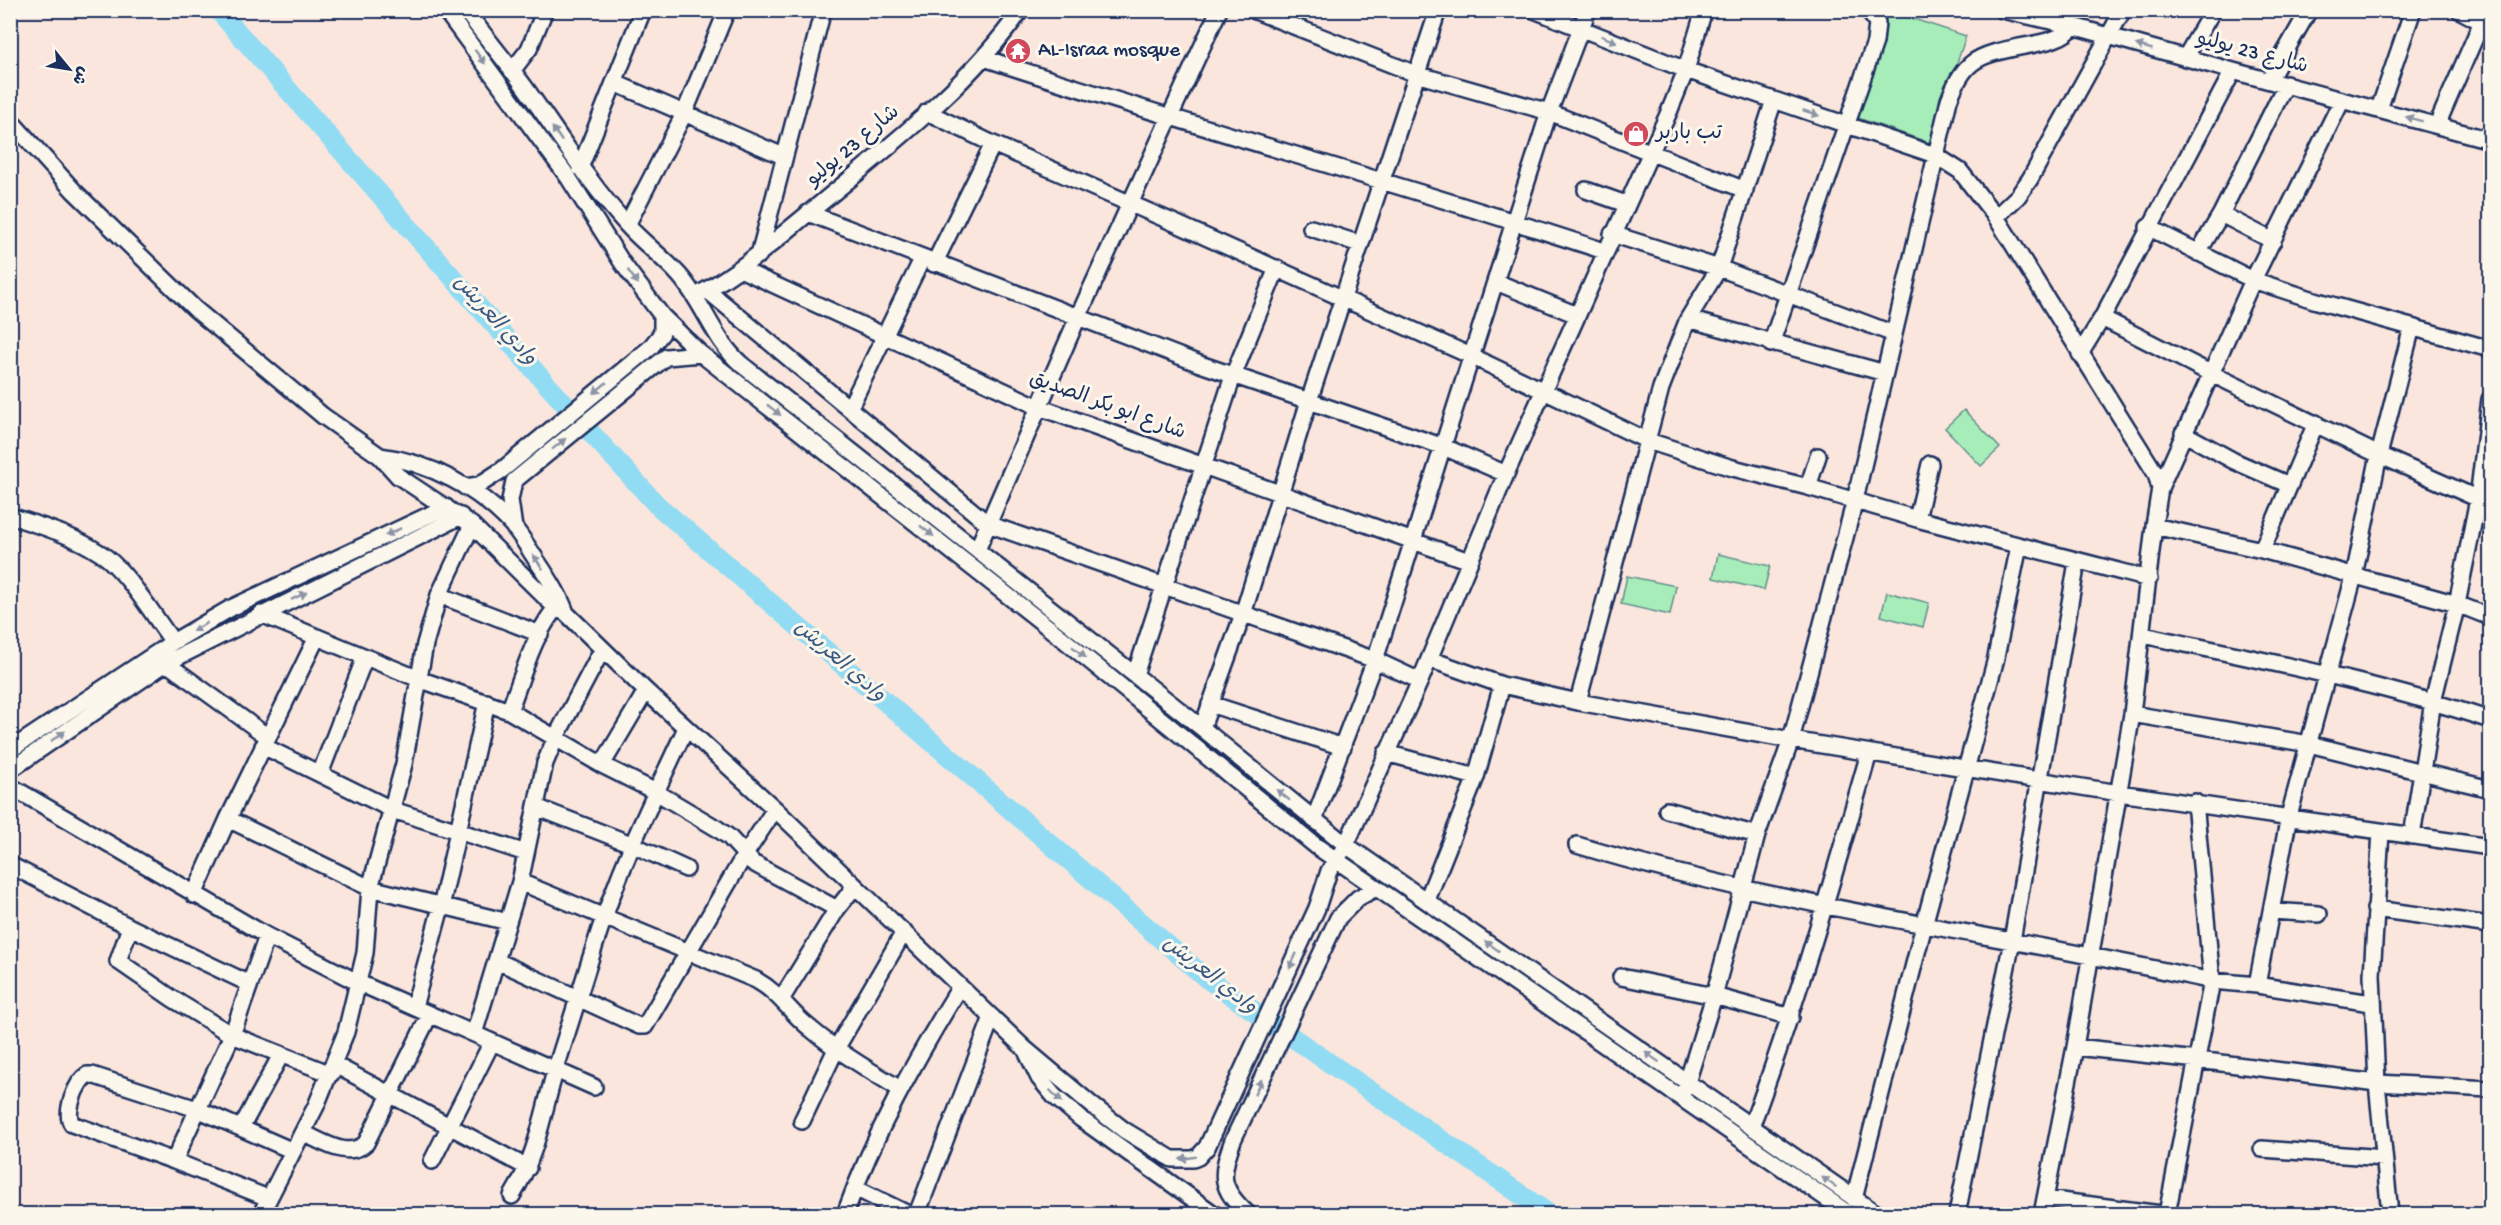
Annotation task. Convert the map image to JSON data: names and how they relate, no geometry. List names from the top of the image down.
{
  "streets": {
    "street": ["شارع 23 يوليو", "شارع ابو بكر الصديق"]
  },
  "crossings": [
    ["شارع 23 يوليو", "شارع ابو بكر الصديق"]
  ],
  "water": ["وادي العريش"],
  "places": {
    "temple": ["AL-Israa mosque"],
    "shop": ["تب باربر"]
  },
  "north": "bottom right"
}
